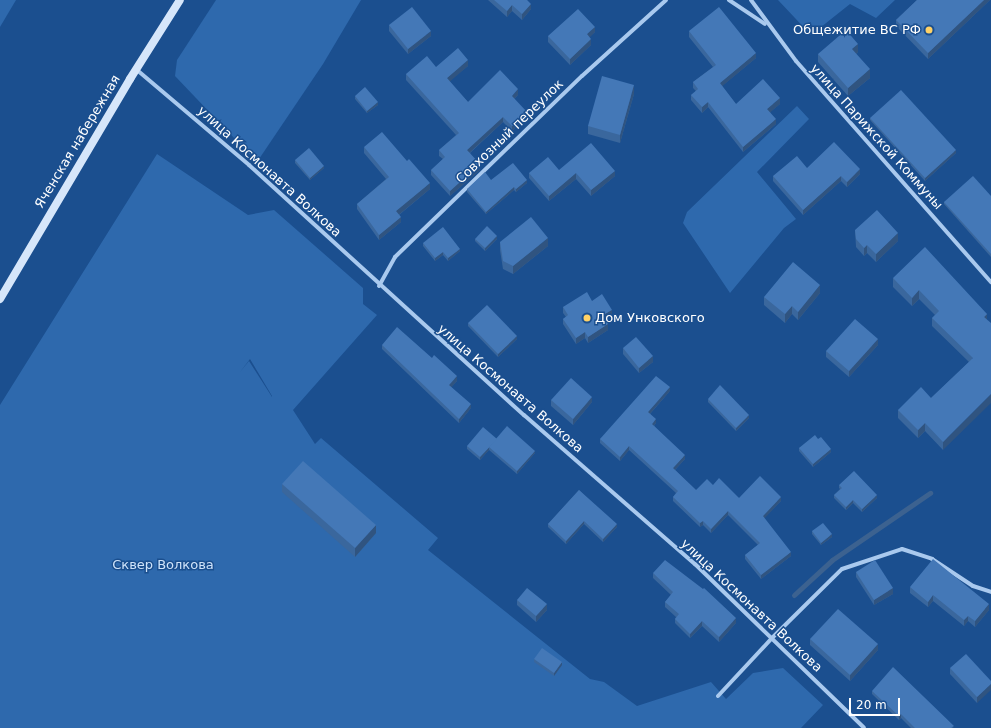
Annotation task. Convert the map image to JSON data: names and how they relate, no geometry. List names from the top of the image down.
{
  "streets": {
    "street": [
      "Совхозный переулок",
      "улица Парижской Коммуны",
      "Яченская набережная",
      "улица Космонавта Волкова"
    ]
  },
  "crossings": [
    ["Совхозный переулок", "улица Космонавта Волкова"],
    ["Яченская набережная", "улица Космонавта Волкова"]
  ],
  "parks": ["Сквер Волкова"],
  "places": ["Общежитие ВС РФ", "Дом Унковского"],
  "scale_bar": "20 m"
}
